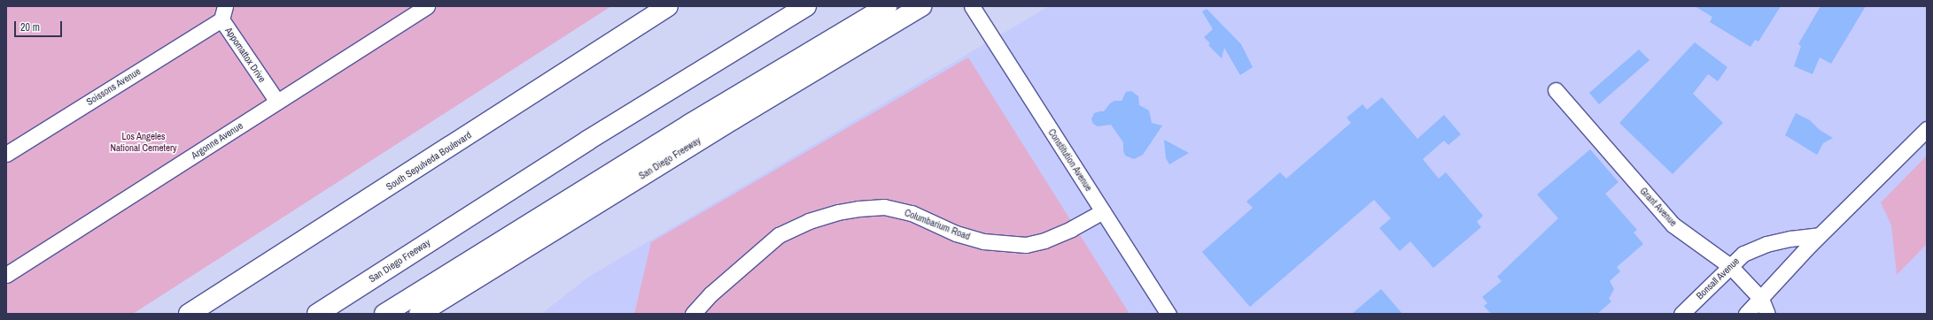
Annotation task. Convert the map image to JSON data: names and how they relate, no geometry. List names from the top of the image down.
{
  "streets": {
    "main road": ["San Diego Freeway", "South Sepulveda Boulevard"],
    "street": [
      "Appomattox Drive",
      "Soissons Avenue",
      "Argonne Avenue",
      "Constitution Avenue",
      "Grant Avenue",
      "Columbarium Road",
      "Bonsall Avenue"
    ]
  },
  "crossings": [
    ["Appomattox Drive", "Soissons Avenue"],
    ["Appomattox Drive", "Argonne Avenue"],
    ["Constitution Avenue", "Columbarium Road"],
    ["Grant Avenue", "Bonsall Avenue"]
  ],
  "parks": ["Los Angeles National Cemetery"],
  "scale_bar": "20 m"
}
